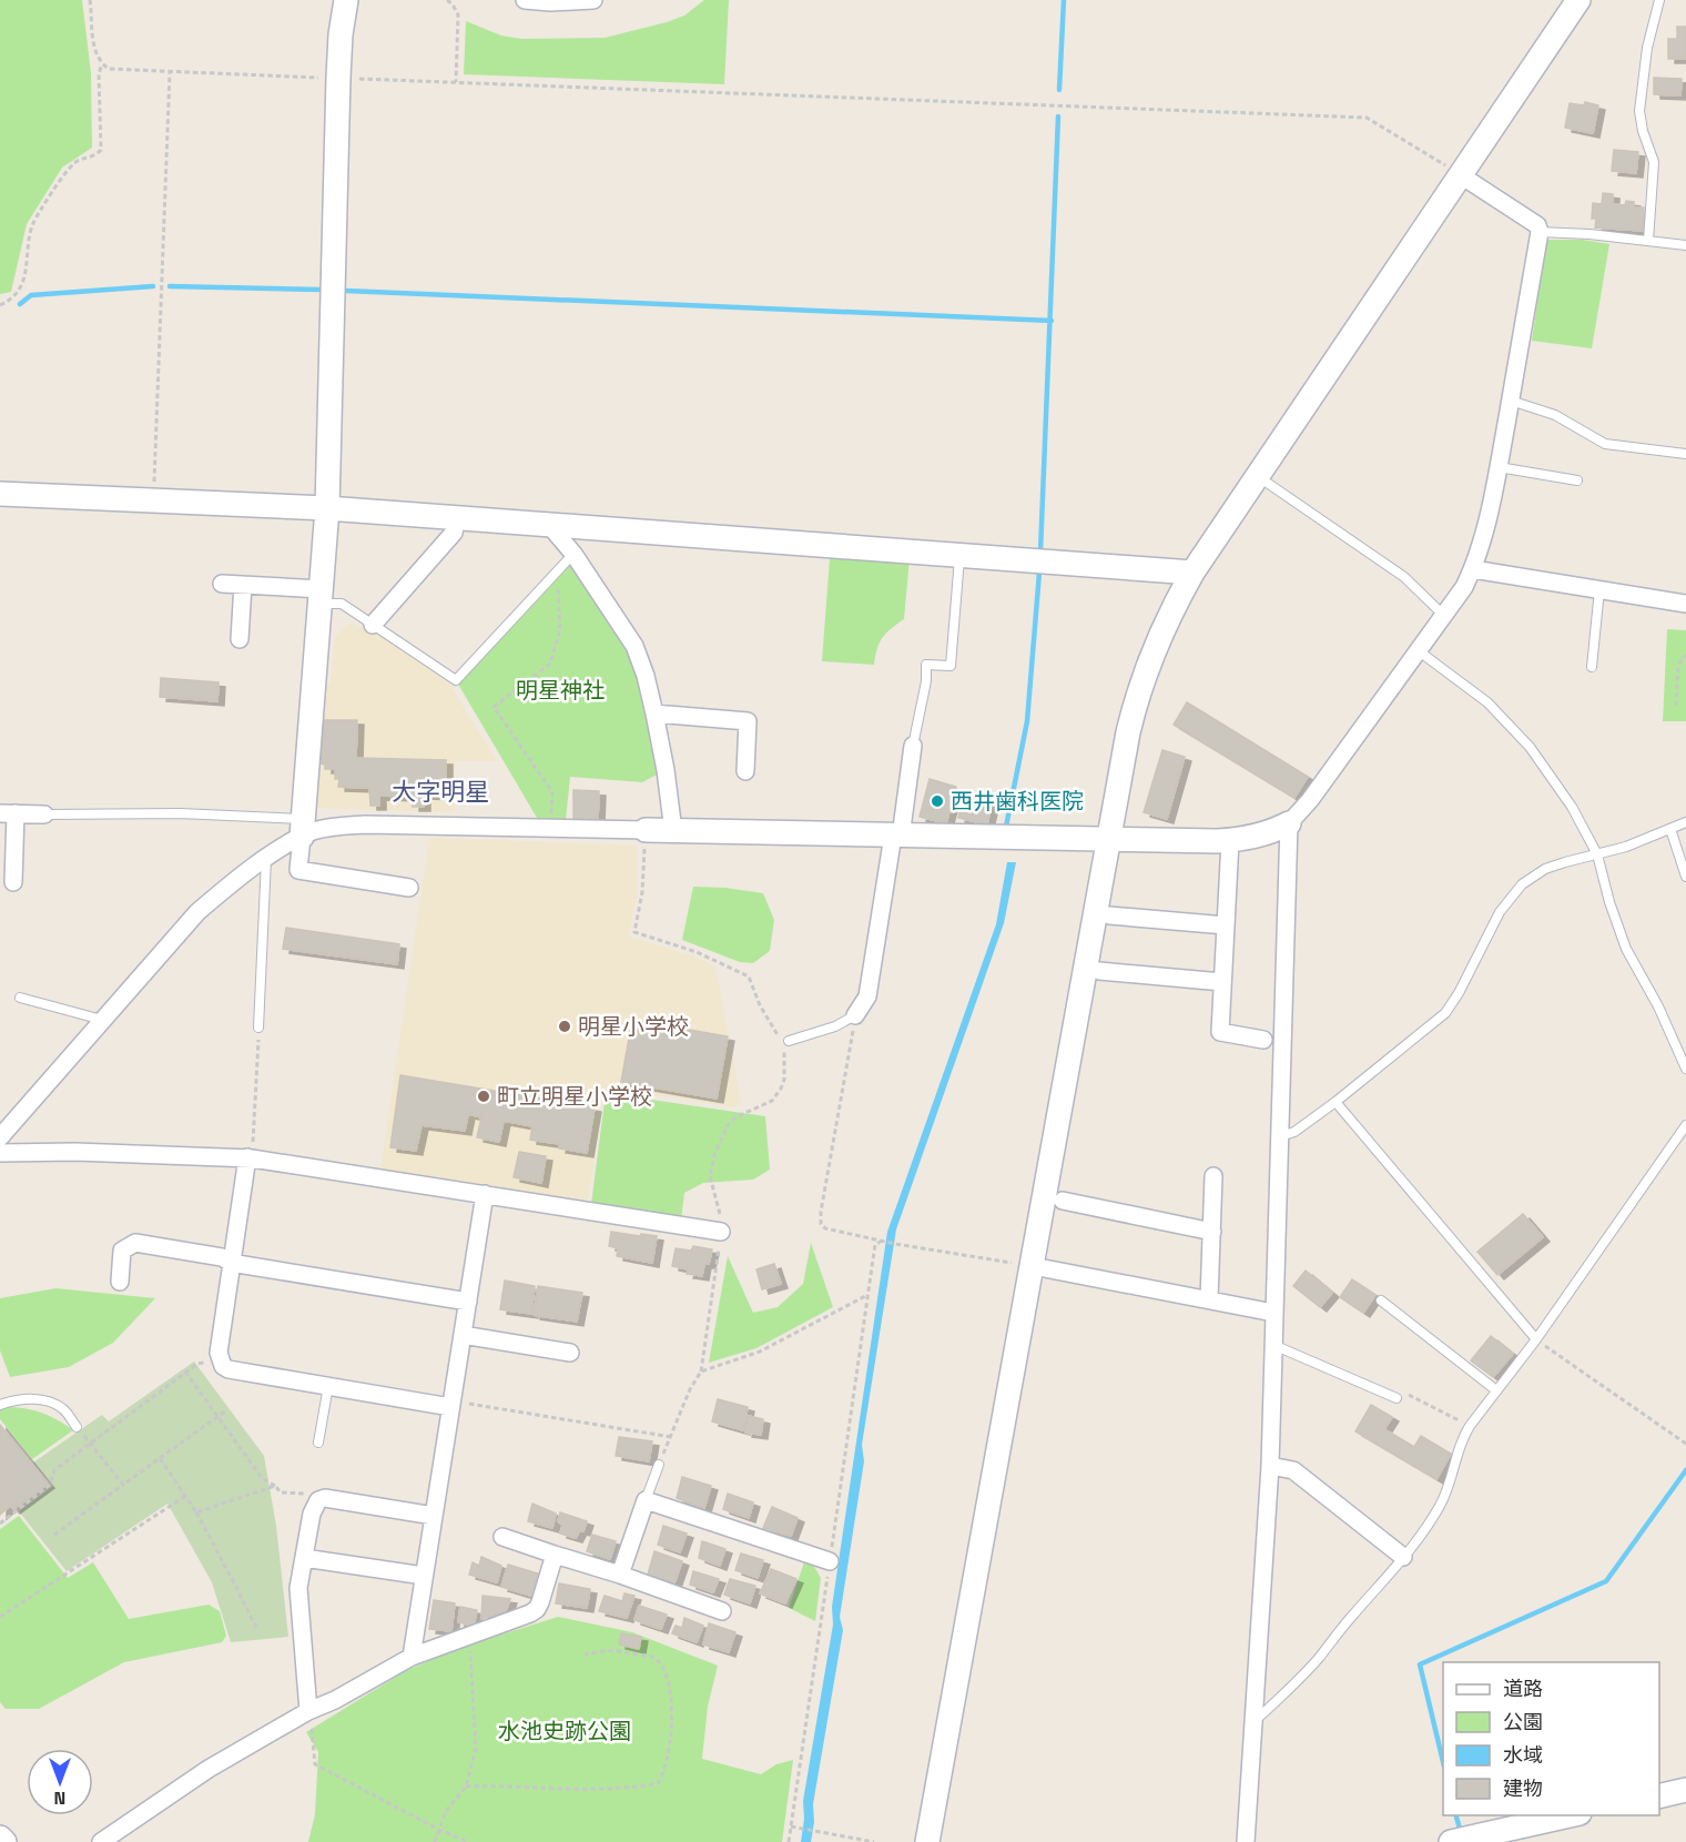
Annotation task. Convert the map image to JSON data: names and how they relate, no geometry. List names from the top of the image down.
{
  "districts": ["大字明星"],
  "parks": ["明星神社", "水池史跡公園"],
  "places": ["西井歯科医院", "明星小学校", "町立明星小学校"],
  "legend": [
    "道路",
    "公園",
    "水域",
    "建物"
  ],
  "north": "bottom"
}
